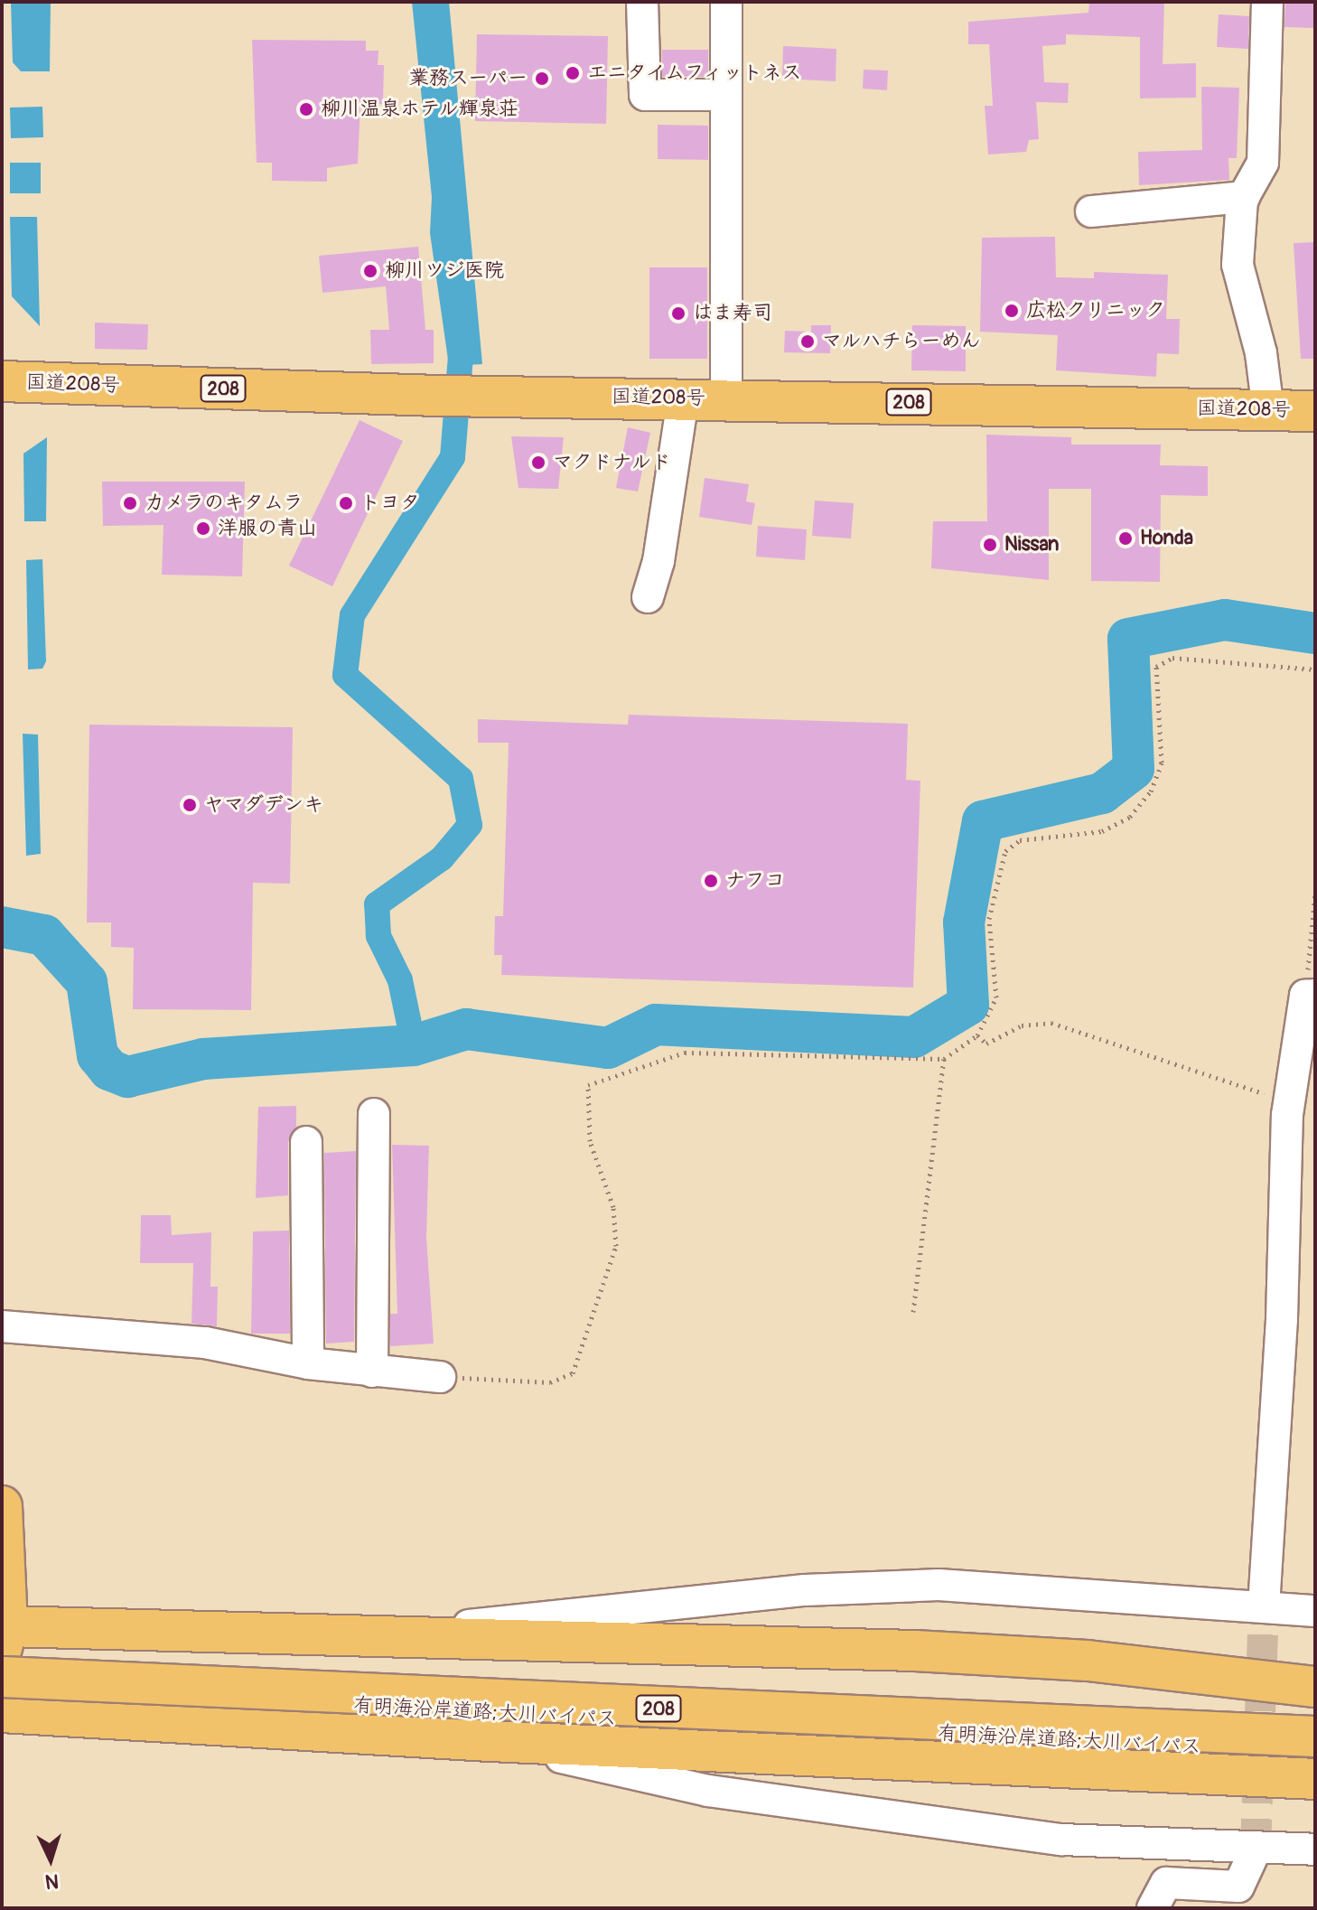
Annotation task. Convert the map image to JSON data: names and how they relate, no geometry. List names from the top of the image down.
{
  "streets": {
    "highway": ["国道208号", "208", "有明海沿岸道路;大川バイパス"]
  },
  "places": [
    "エニタイムフィットネス",
    "業務スーパー",
    "柳川温泉ホテル輝泉荘",
    "柳川ツジ医院",
    "広松クリニック",
    "はま寿司",
    "マルハチらーめん",
    "マクドナルド",
    "カメラのキタムラ",
    "トヨタ",
    "洋服の青山",
    "Honda",
    "Nissan",
    "ヤマダデンキ",
    "ナフコ"
  ],
  "north": "bottom"
}
